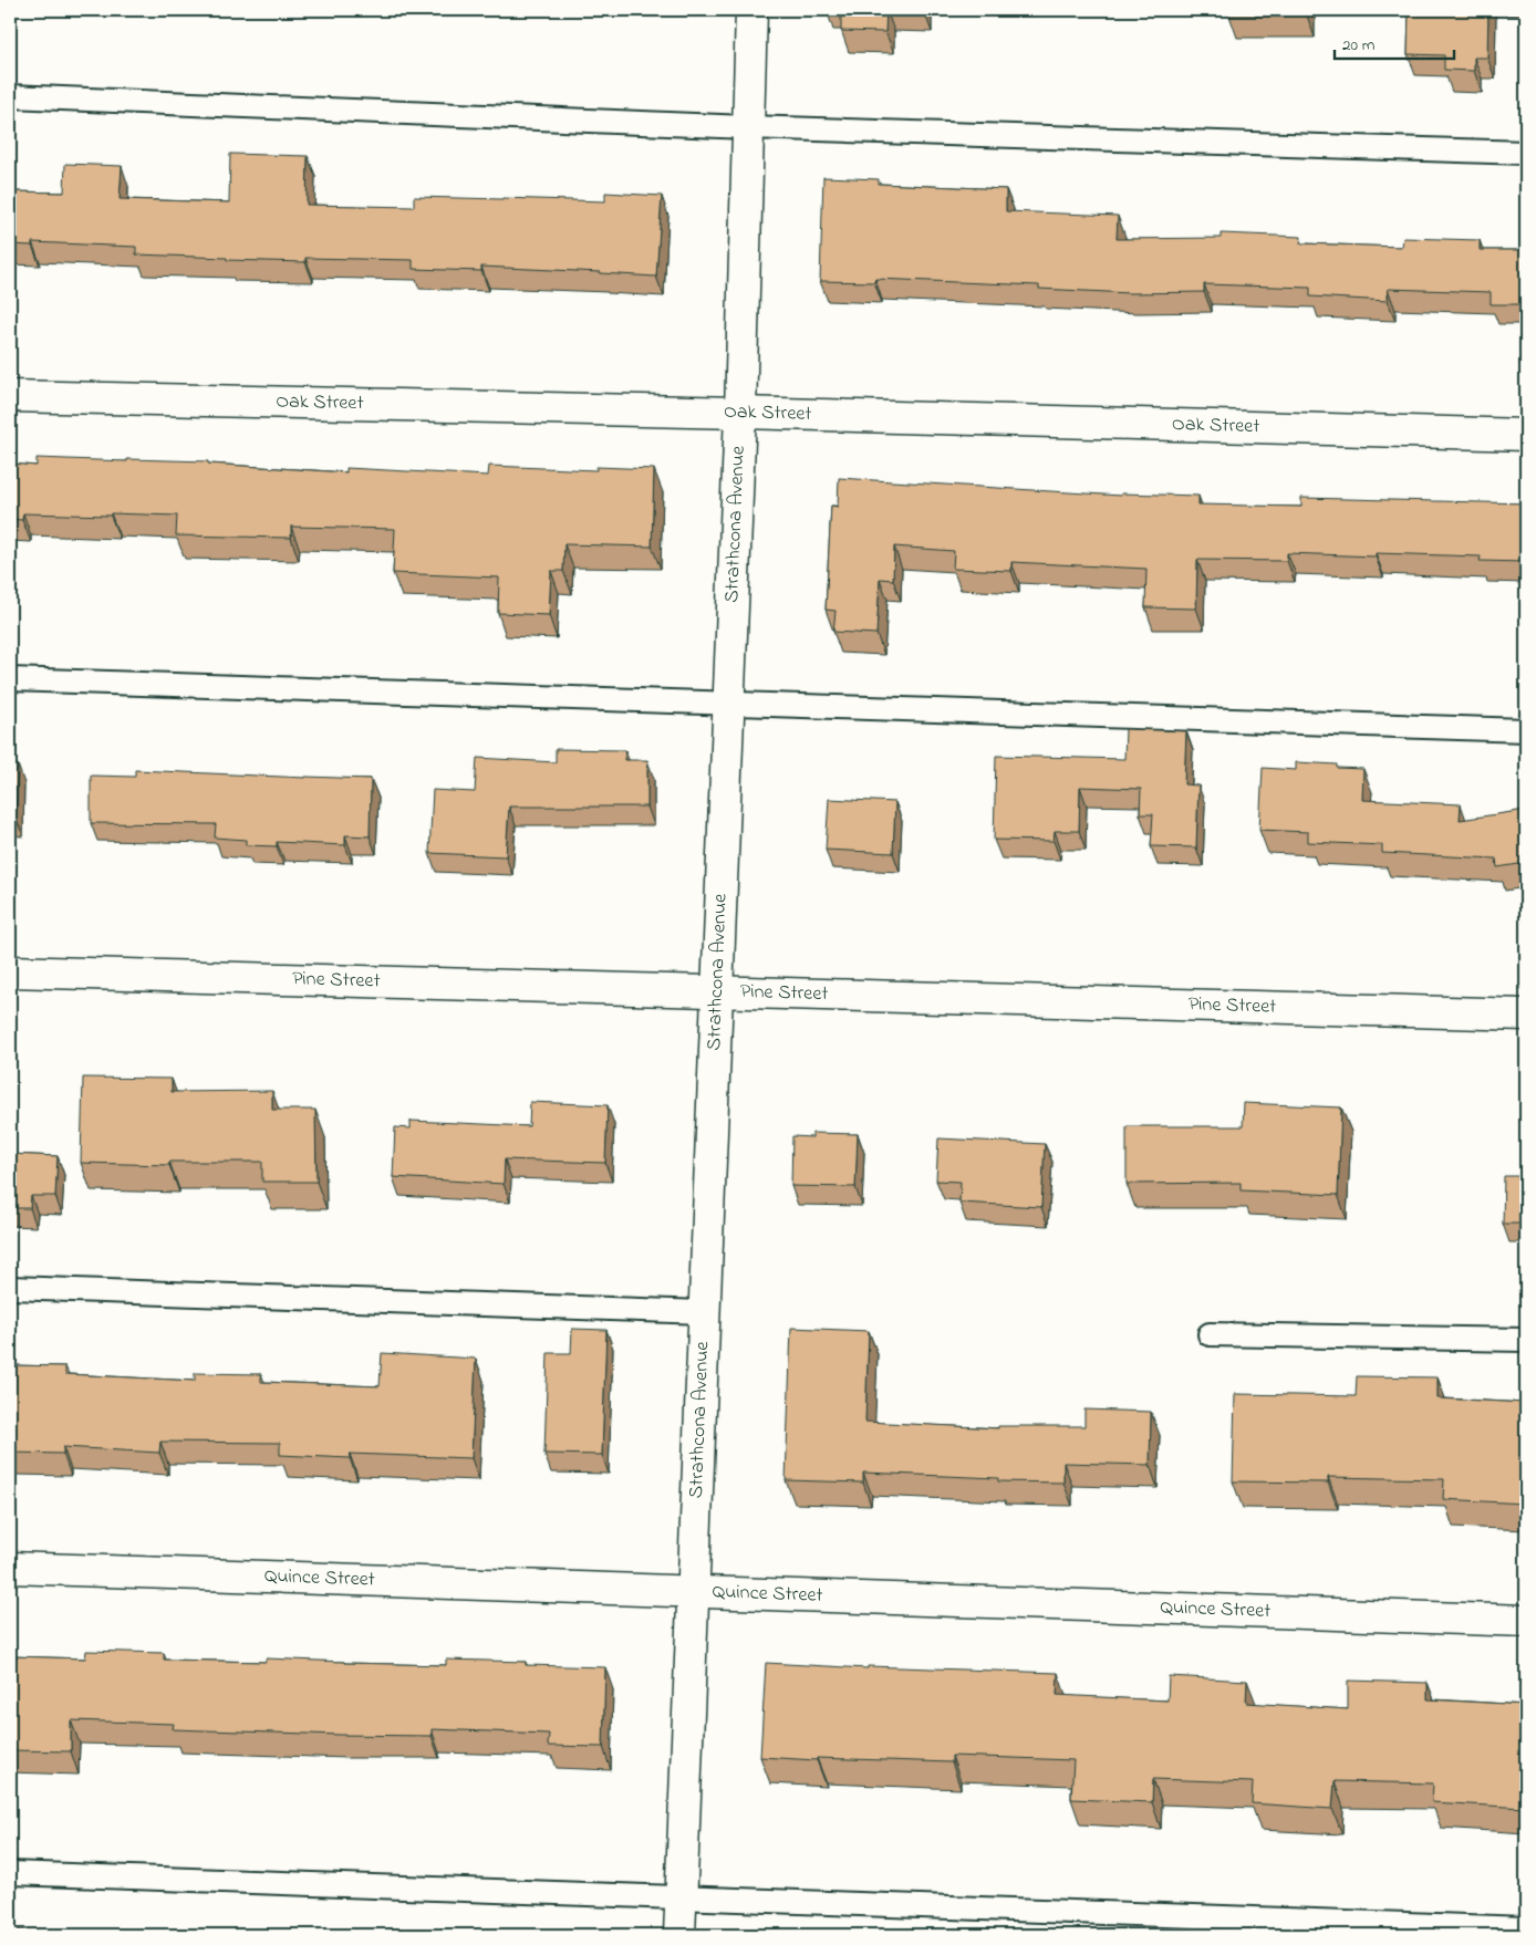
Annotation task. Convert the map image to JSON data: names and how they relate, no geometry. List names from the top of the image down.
{
  "streets": {
    "street": [
      "Oak Street",
      "Strathcona Avenue",
      "Pine Street",
      "Quince Street"
    ]
  },
  "crossings": [
    ["Oak Street", "Strathcona Avenue"],
    ["Strathcona Avenue", "Pine Street"],
    ["Strathcona Avenue", "Quince Street"]
  ],
  "scale_bar": "20 m"
}
